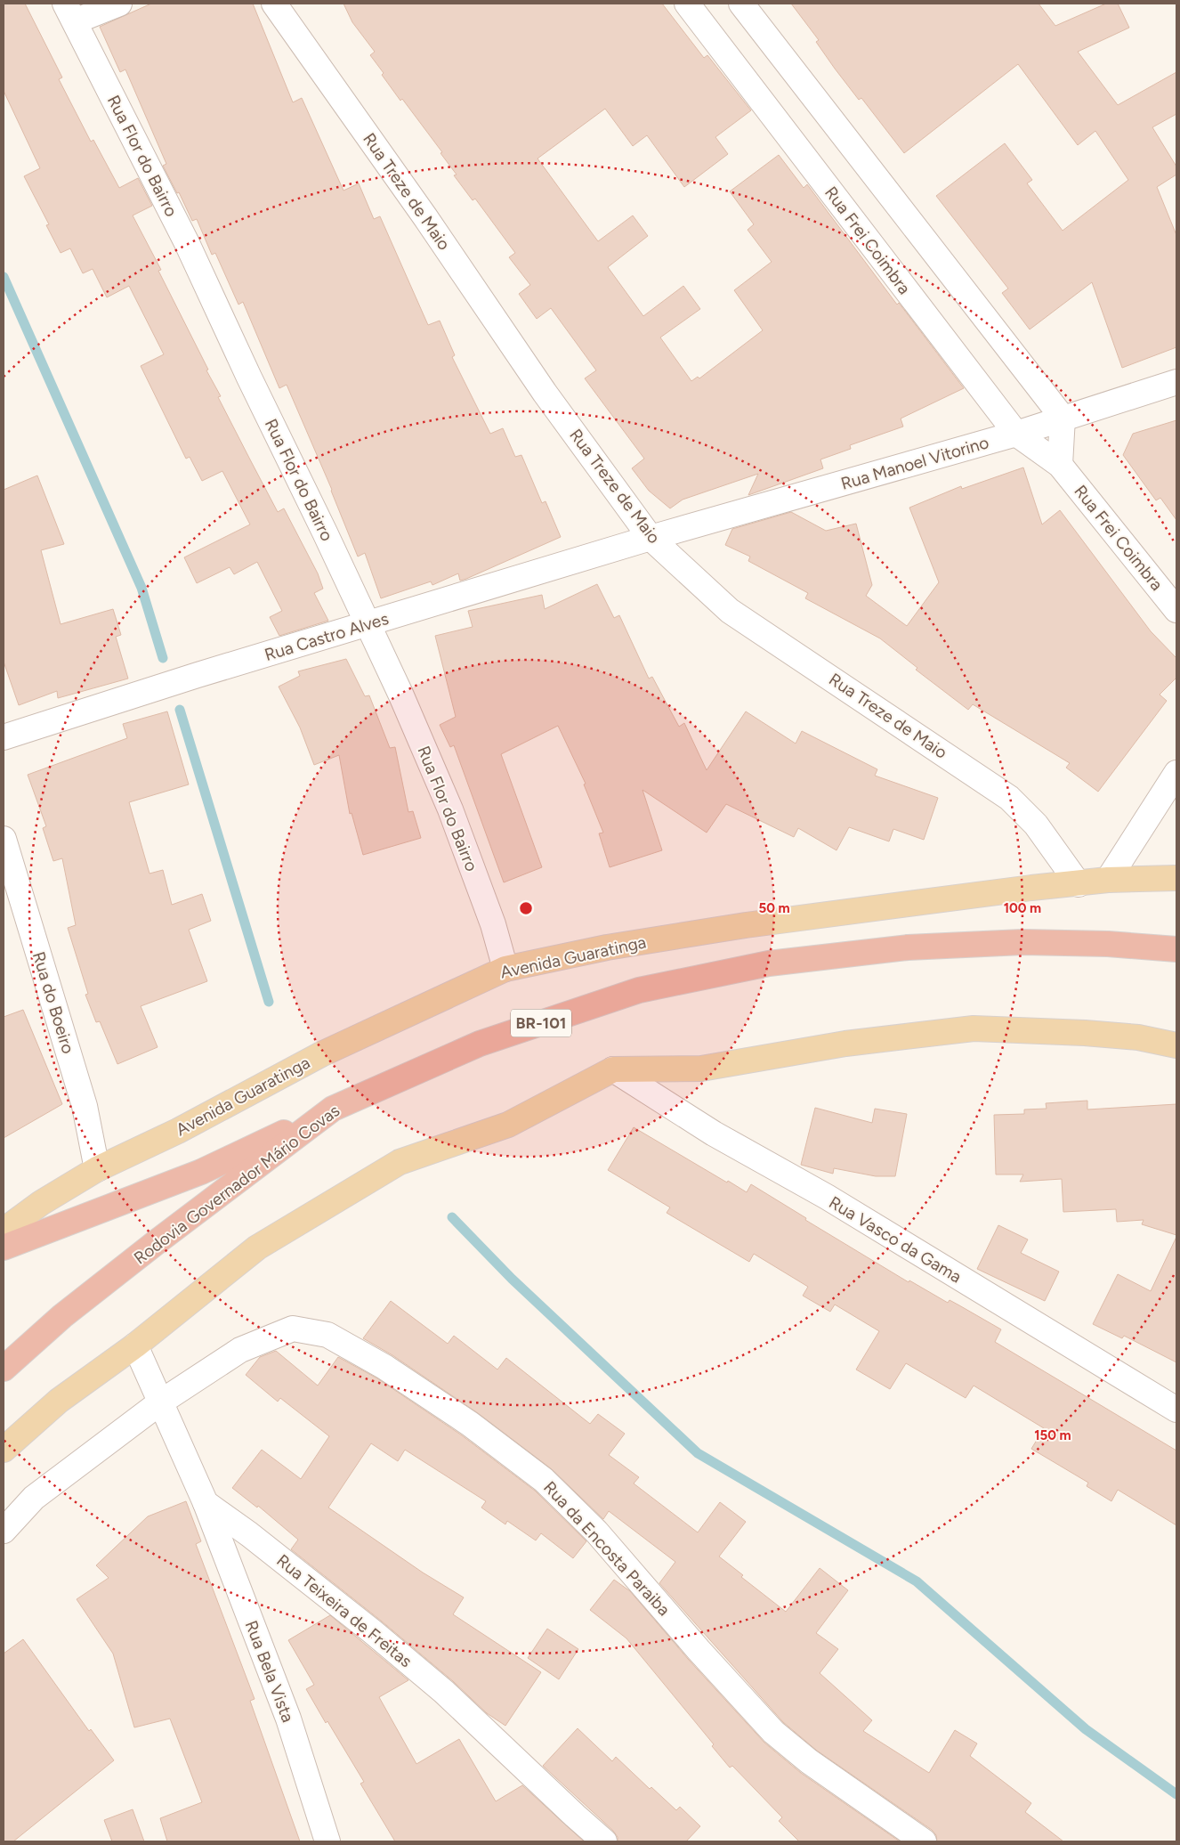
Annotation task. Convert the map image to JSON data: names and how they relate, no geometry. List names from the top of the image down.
{
  "streets": {
    "highway": ["BR-101", "Rodovia Governador Mário Covas"],
    "main road": ["Avenida Guaratinga"],
    "street": [
      "Rua Flor do Bairro",
      "Rua Treze de Maio",
      "Rua Frei Coimbra",
      "Rua Manoel Vitorino",
      "Rua Castro Alves",
      "Rua do Boeiro",
      "Rua Vasco da Gama",
      "Rua da Encosta Paraiba",
      "Rua Teixeira de Freitas",
      "Rua Bela Vista"
    ]
  },
  "crossings": [
    ["Rua Flor do Bairro", "Rua Castro Alves"],
    ["Rua Flor do Bairro", "Avenida Guaratinga"],
    ["Rua Treze de Maio", "Rua Manoel Vitorino"],
    ["Rua Treze de Maio", "Rua Castro Alves"],
    ["Rua Treze de Maio", "Avenida Guaratinga"],
    ["Rua Frei Coimbra", "Rua Manoel Vitorino"],
    ["Rua Manoel Vitorino", "Rua Castro Alves"],
    ["Avenida Guaratinga", "Rua do Boeiro"],
    ["Rua da Encosta Paraiba", "Rua Teixeira de Freitas"],
    ["Rua Teixeira de Freitas", "Rua Bela Vista"]
  ],
  "rings": ["50 m", "100 m", "150 m"]
}
